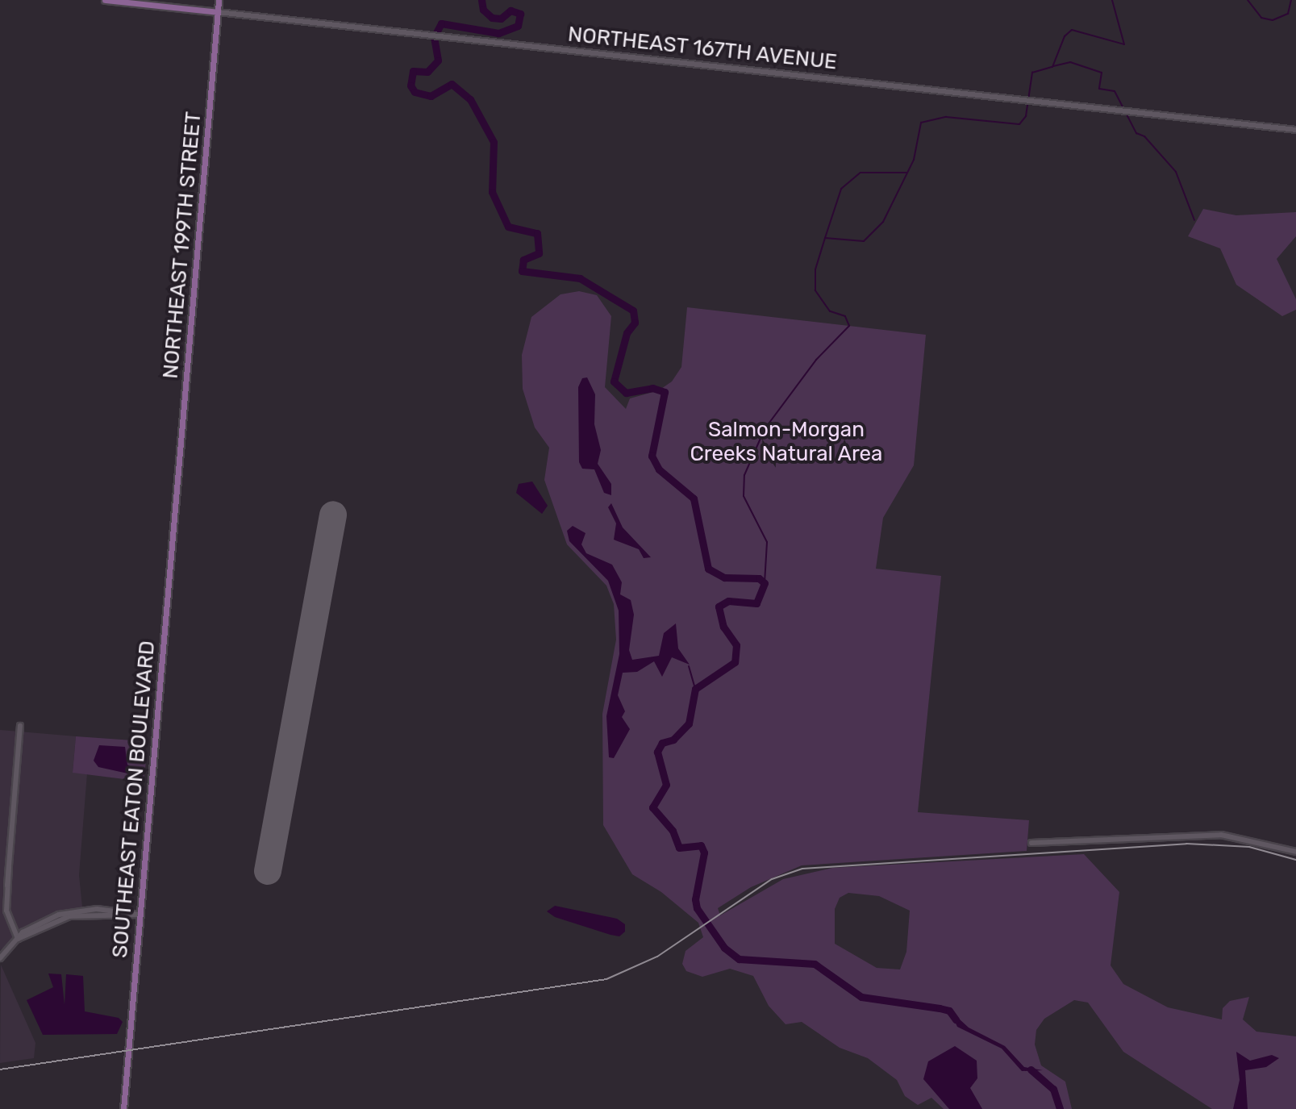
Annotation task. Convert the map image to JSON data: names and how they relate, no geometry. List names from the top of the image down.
{
  "streets": {
    "main road": ["NORTHEAST 167TH AVENUE", "NORTHEAST 199TH STREET", "SOUTHEAST EATON BOULEVARD"]
  },
  "crossings": [
    ["NORTHEAST 167TH AVENUE", "NORTHEAST 199TH STREET"],
    ["NORTHEAST 199TH STREET", "SOUTHEAST EATON BOULEVARD"]
  ],
  "parks": ["Salmon-Morgan Creeks Natural Area"]
}
